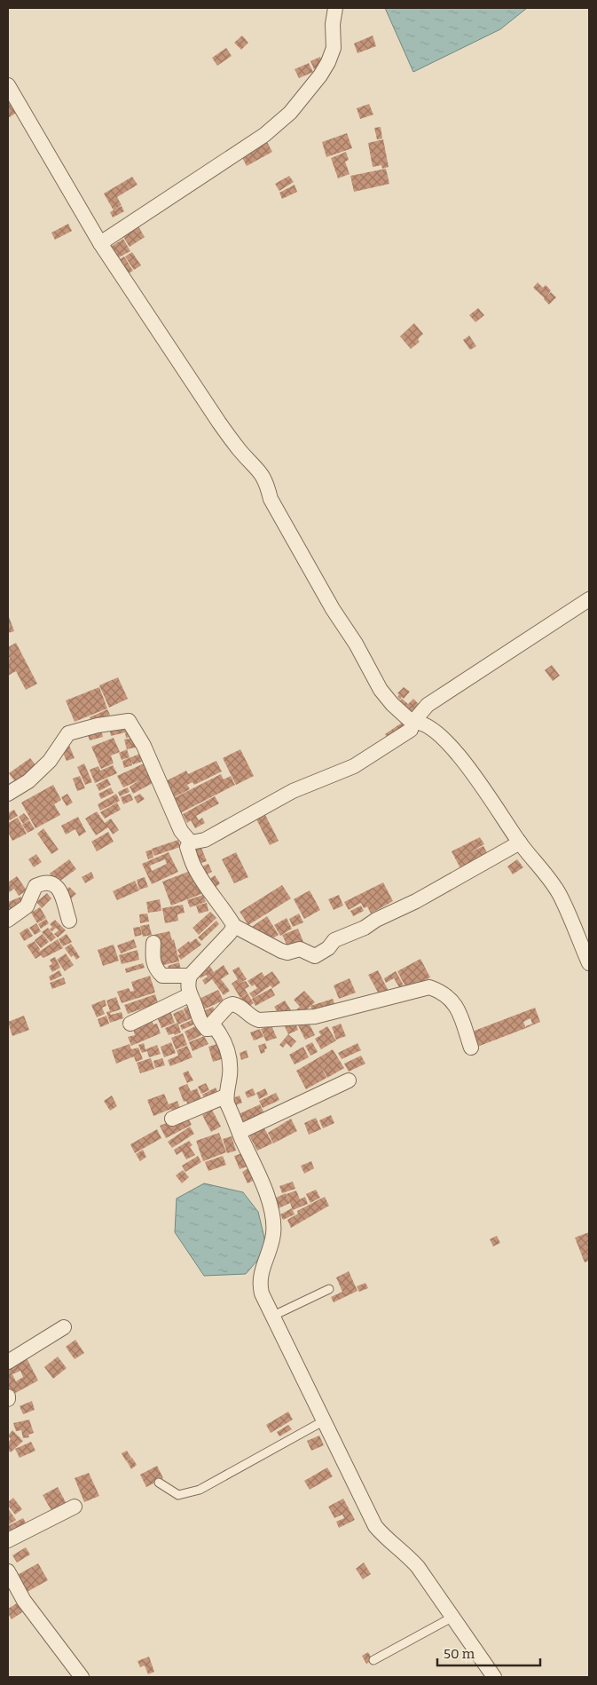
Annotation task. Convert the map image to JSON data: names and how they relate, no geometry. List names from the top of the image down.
{
  "scale_bar": "50 m"
}
